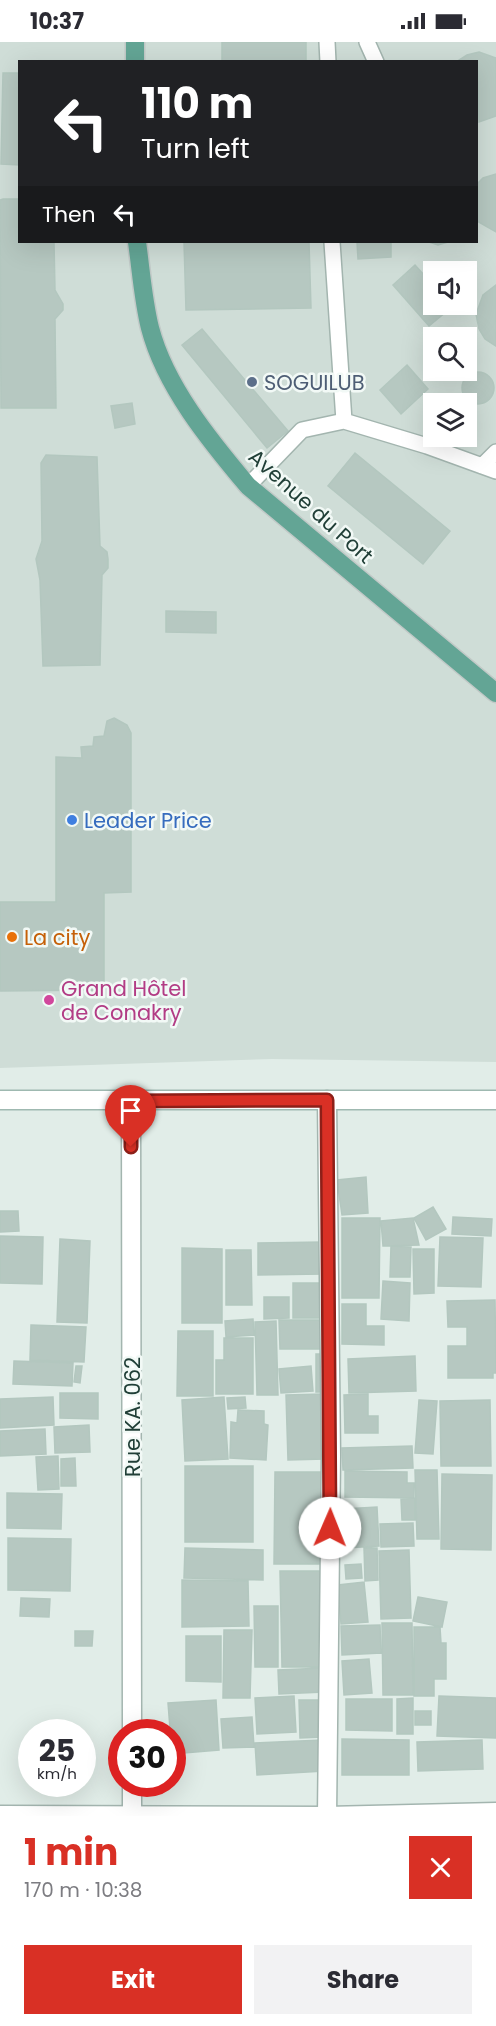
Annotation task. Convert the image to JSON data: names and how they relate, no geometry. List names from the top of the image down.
{
  "streets": {
    "main road": ["Avenue du Port"],
    "street": ["Rue KA. 062"]
  },
  "places": [
    "SOGUILUB",
    "Leader Price",
    "La city",
    "Grand Hôtel de Conakry"
  ],
  "page": {
    "status": "10:37",
    "turn": ["110 m", "Turn left"],
    "then": "Then",
    "speed": "25 km/h",
    "limit": "30",
    "heading": ["1 min", "170 m · 10:38"],
    "buttons": ["Exit", "Share"]
  }
}
